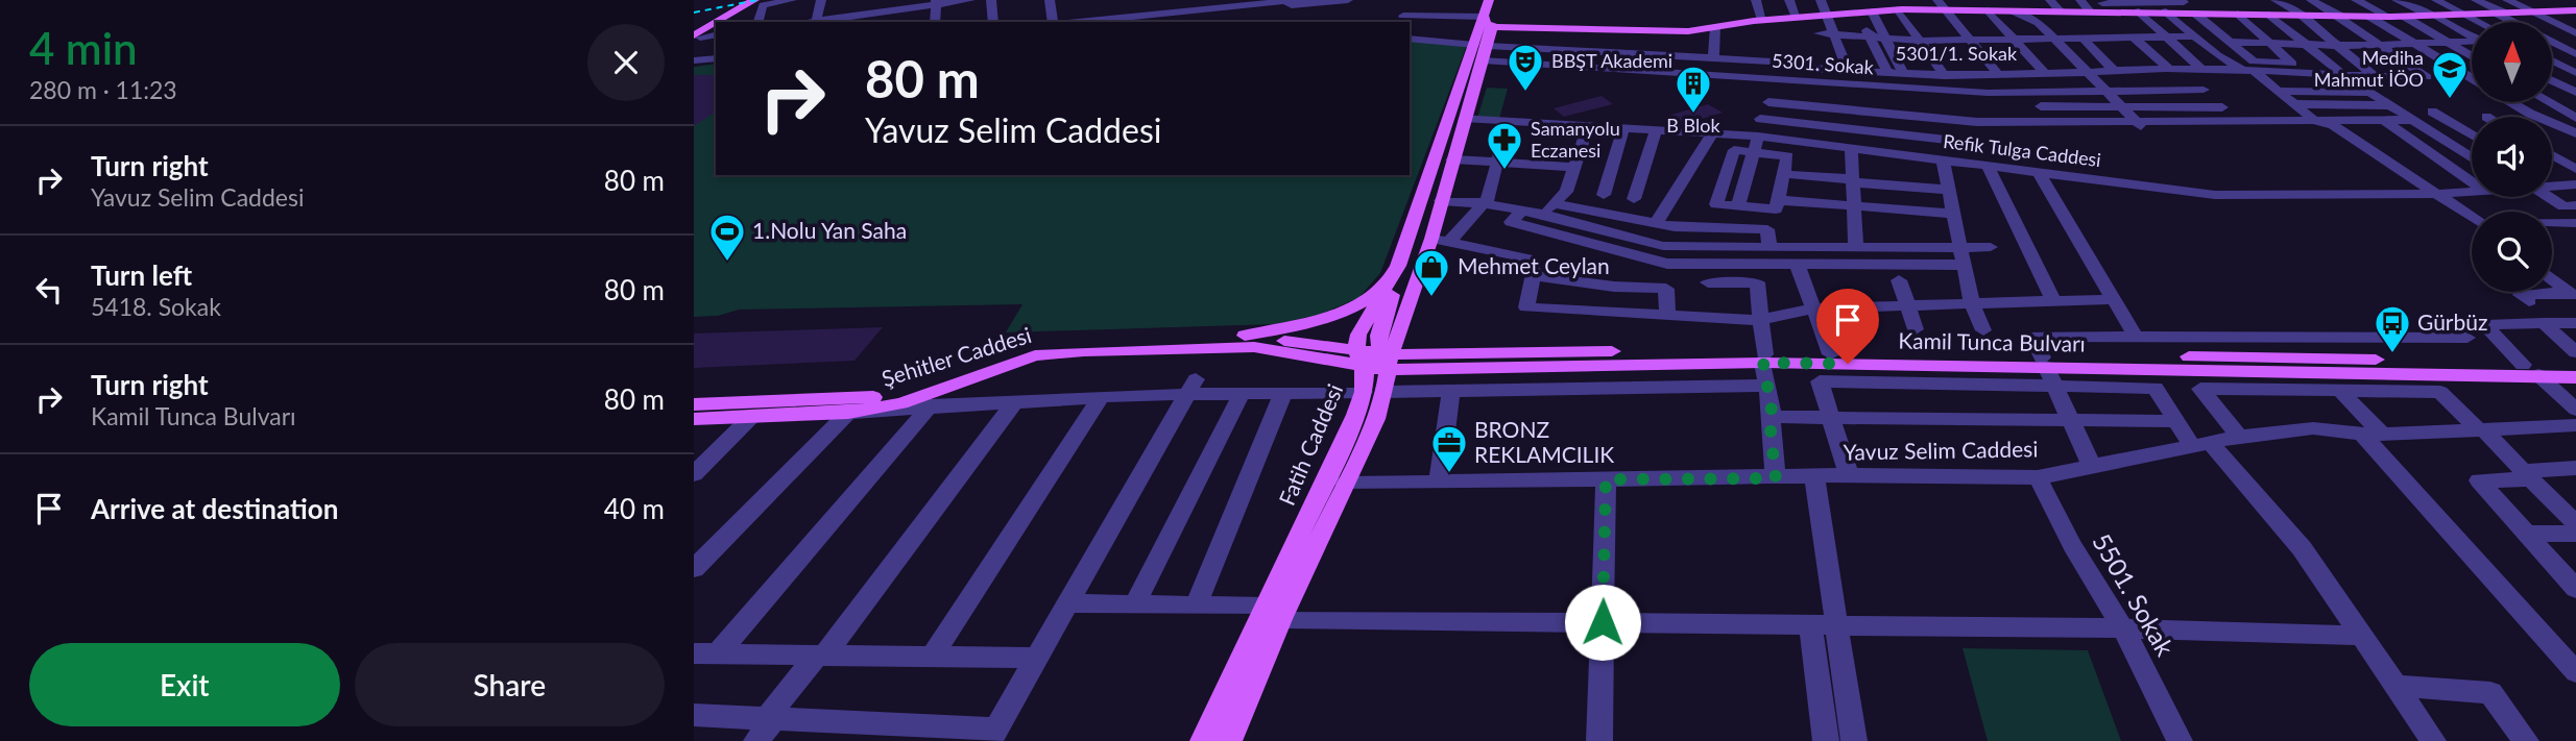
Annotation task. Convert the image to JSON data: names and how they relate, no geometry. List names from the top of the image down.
{
  "streets": {
    "main road": ["Kamil Tunca Bulvarı", "Şehitler Caddesi", "Fatih Caddesi"],
    "street": [
      "5301/1. Sokak",
      "5301. Sokak",
      "Refik Tulga Caddesi",
      "Yavuz Selim Caddesi",
      "5501. Sokak"
    ]
  },
  "crossings": [
    ["5301/1. Sokak", "5301. Sokak"],
    ["Kamil Tunca Bulvarı", "Şehitler Caddesi"],
    ["Kamil Tunca Bulvarı", "Fatih Caddesi"],
    ["Şehitler Caddesi", "Fatih Caddesi"],
    ["Yavuz Selim Caddesi", "5501. Sokak"]
  ],
  "places": {
    "theatre": ["BBŞT Akademi"],
    "school or university": ["Mediha Mahmut İÖO"],
    "building": ["B Blok"],
    "pharmacy": ["Samanyolu Eczanesi"],
    "sports": ["1.Nolu Yan Saha"],
    "shop": ["Mehmet Ceylan"],
    "bus stop": ["Gürbüz"],
    "office": ["BRONZ REKLAMCILIK"]
  },
  "north": "top",
  "page": {
    "heading": ["4 min", "280 m · 11:23"],
    "turn": ["80 m", "Yavuz Selim Caddesi"],
    "list": [
      {
        "name": "Turn right",
        "note": "Yavuz Selim Caddesi",
        "value": "80 m"
      },
      {
        "name": "Turn left",
        "note": "5418. Sokak",
        "value": "80 m"
      },
      {
        "name": "Turn right",
        "note": "Kamil Tunca Bulvarı",
        "value": "80 m"
      },
      {
        "name": "Arrive at destination",
        "value": "40 m"
      }
    ],
    "buttons": ["Exit", "Share"]
  }
}
